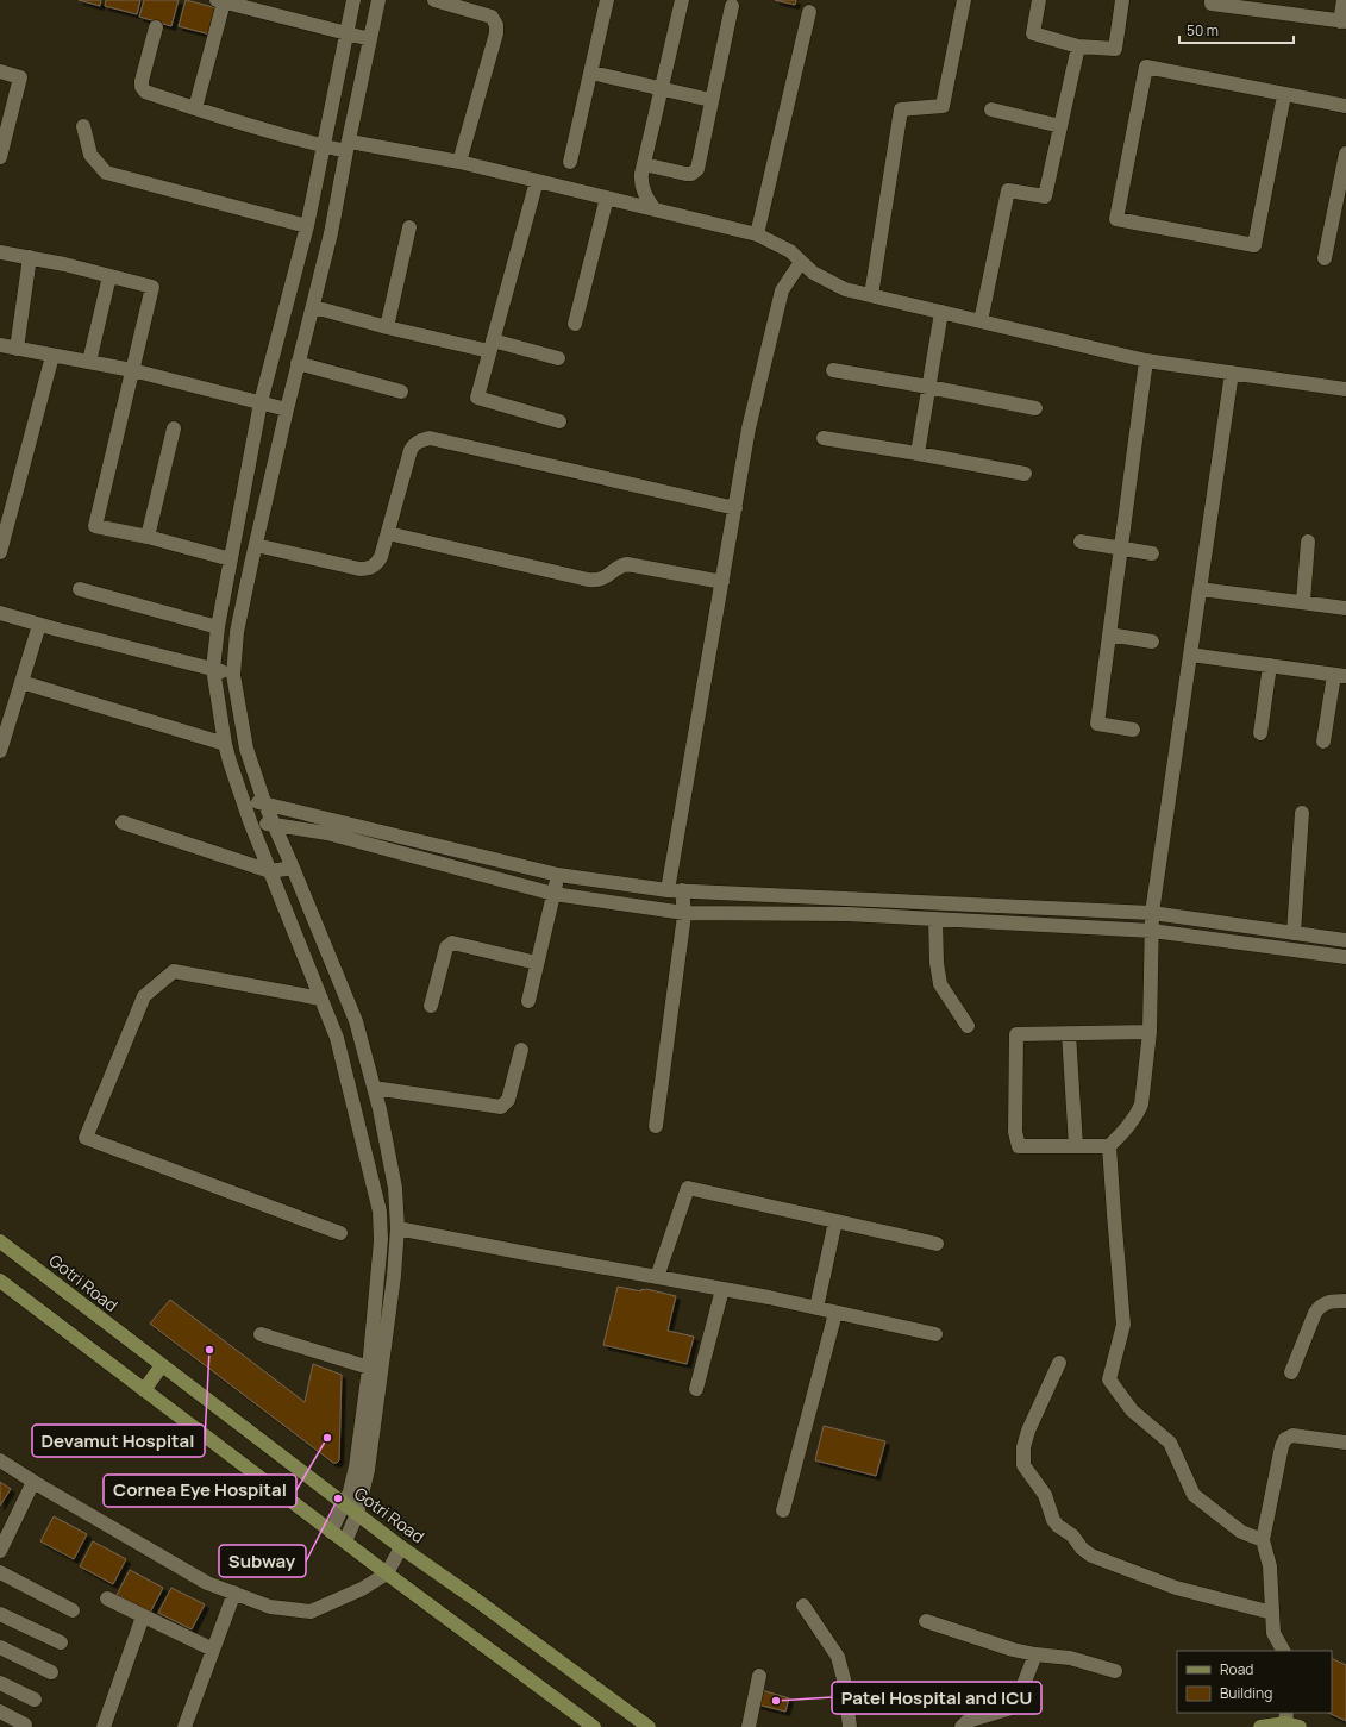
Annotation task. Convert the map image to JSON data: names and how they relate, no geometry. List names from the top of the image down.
{
  "streets": {
    "main road": ["Gotri Road"]
  },
  "places": [
    "Devamut Hospital",
    "Cornea Eye Hospital",
    "Subway",
    "Patel Hospital and ICU"
  ],
  "legend": ["Road", "Building"],
  "scale_bar": "50 m"
}
